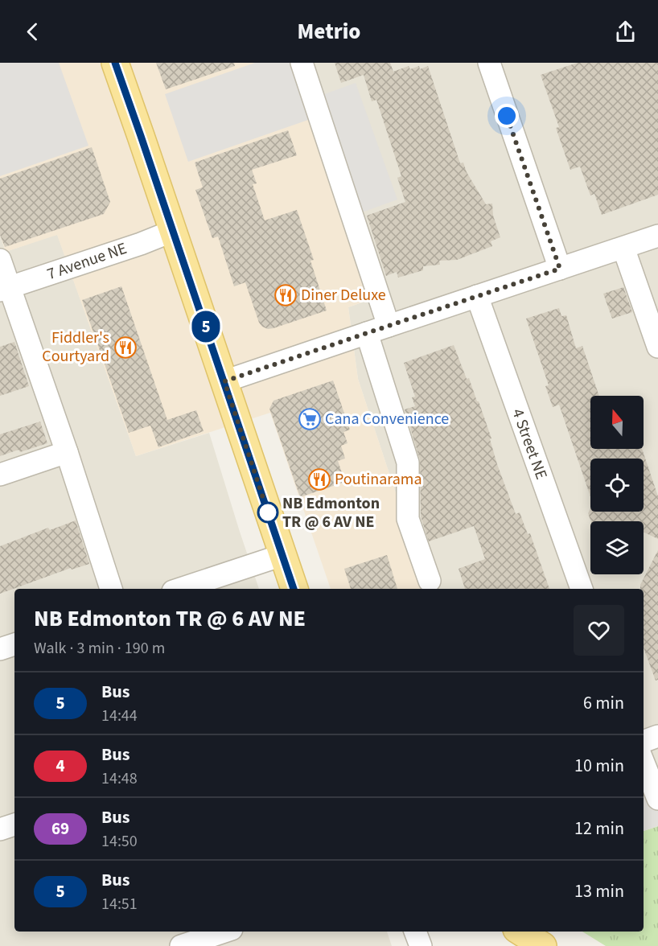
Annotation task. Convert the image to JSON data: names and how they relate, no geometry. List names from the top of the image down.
{
  "streets": {
    "street": ["7 Avenue NE", "4 Street NE"]
  },
  "places": {
    "restaurant": ["Diner Deluxe", "Fiddler's Courtyard", "Poutinarama"],
    "supermarket": ["Cana Convenience"],
    "other": ["NB Edmonton TR @ 6 AV NE"]
  },
  "lines": ["bus line 5"],
  "north": "top",
  "page": {
    "header": "Metrio",
    "on_map": "5",
    "heading": ["NB Edmonton TR @ 6 AV NE", "Walk · 3 min · 190 m"],
    "list": [
      {
        "mark": "5",
        "name": "Bus",
        "note": "14:44",
        "value": "6 min"
      },
      {
        "mark": "4",
        "name": "Bus",
        "note": "14:48",
        "value": "10 min"
      },
      {
        "mark": "69",
        "name": "Bus",
        "note": "14:50",
        "value": "12 min"
      },
      {
        "mark": "5",
        "name": "Bus",
        "note": "14:51",
        "value": "13 min"
      }
    ]
  }
}
